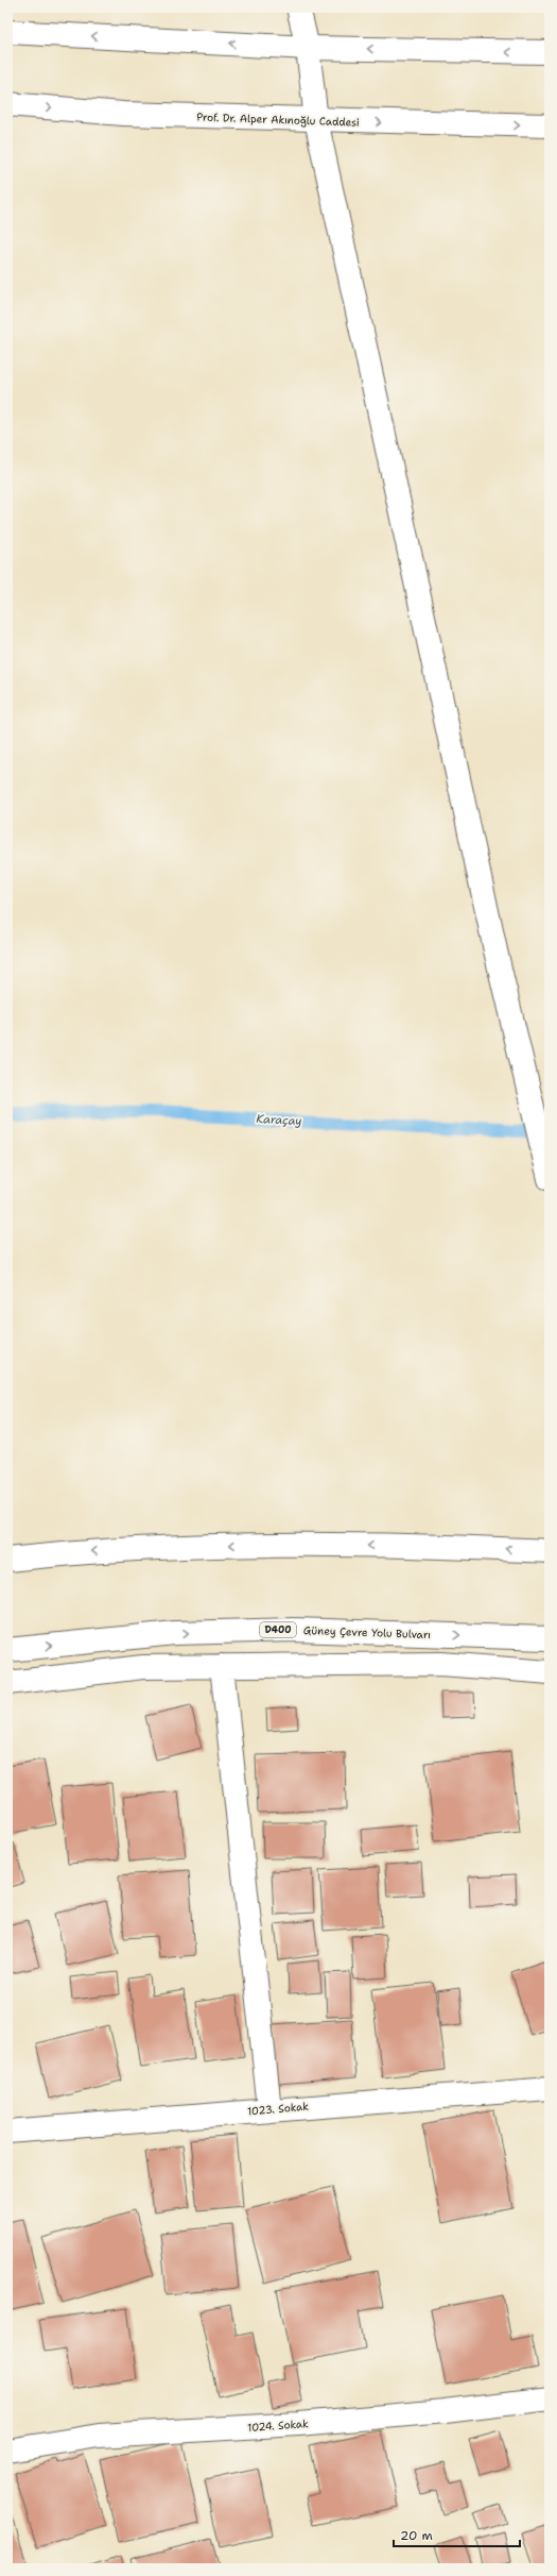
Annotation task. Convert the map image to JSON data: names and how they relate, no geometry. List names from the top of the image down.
{
  "streets": {
    "main road": [
      "Prof. Dr. Alper Akınoğlu Caddesi",
      "D400",
      "Güney Çevre Yolu Bulvarı",
      "1023. Sokak",
      "1024. Sokak"
    ]
  },
  "water": ["Karaçay"],
  "scale_bar": "20 m"
}
